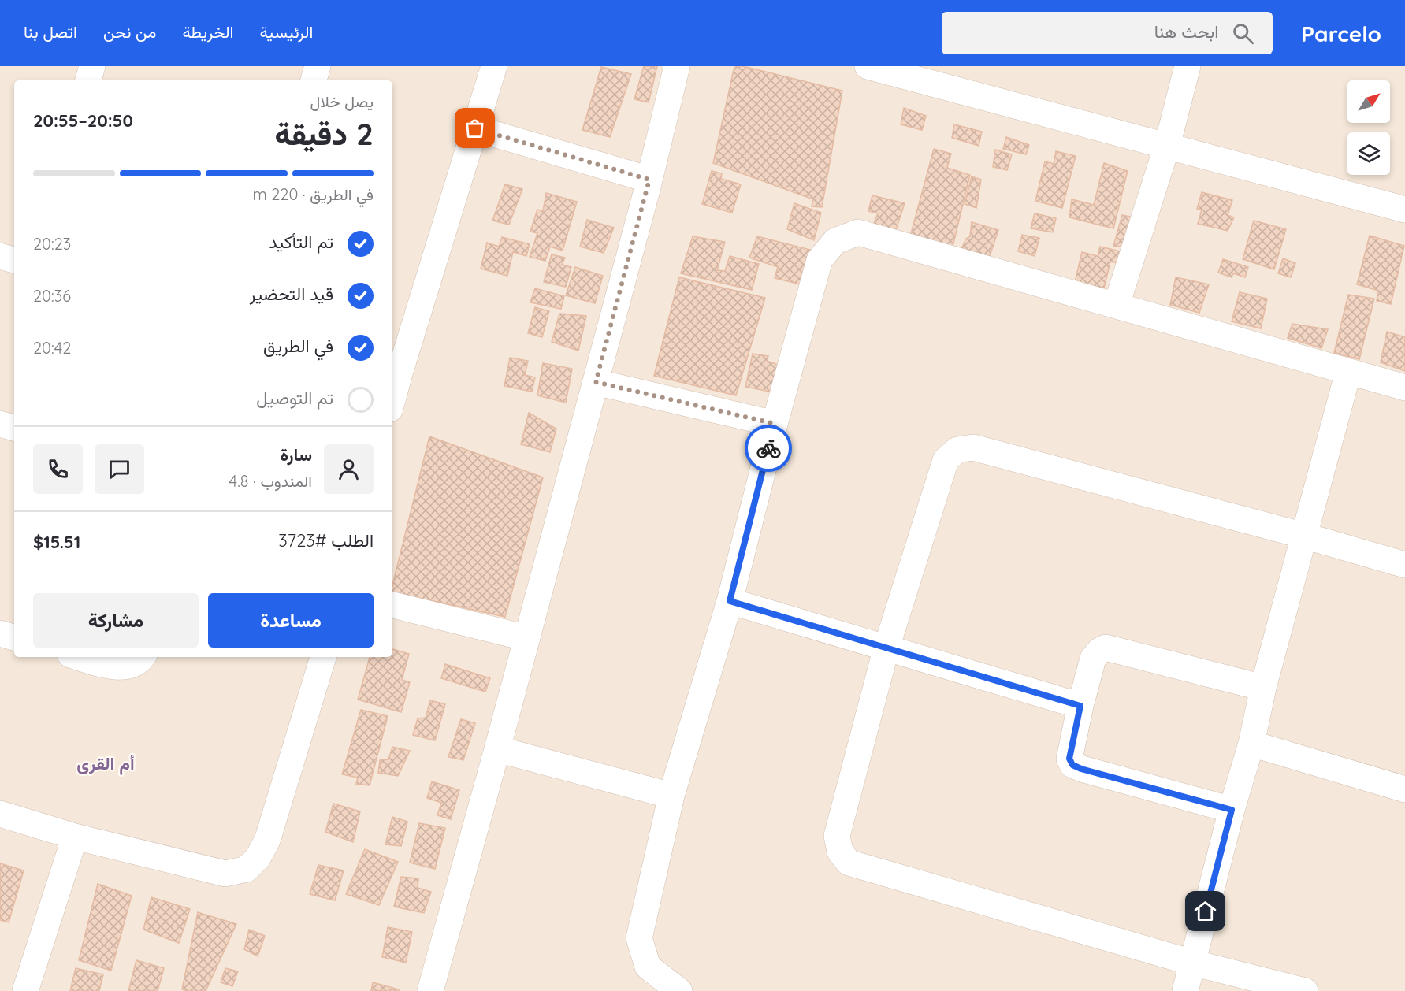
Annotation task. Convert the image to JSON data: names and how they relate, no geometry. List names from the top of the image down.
{
  "districts": ["أم القرى"],
  "north": "top right",
  "page": {
    "header": "Parcelo",
    "search": "ابحث هنا",
    "nav": [
      "الرئيسية",
      "الخريطة",
      "من نحن",
      "اتصل بنا"
    ],
    "heading": ["2 دقيقة", "يصل خلال", "20:50–20:55"],
    "panel": [
      "سارة",
      "المندوب · 4.8",
      "الطلب #3723",
      "$15.51"
    ],
    "bar": "في الطريق · 220 m",
    "list": [
      ["تم التأكيد", "20:23"],
      ["قيد التحضير", "20:36"],
      ["في الطريق", "20:42"],
      "تم التوصيل"
    ],
    "buttons": ["مساعدة", "مشاركة"]
  }
}
